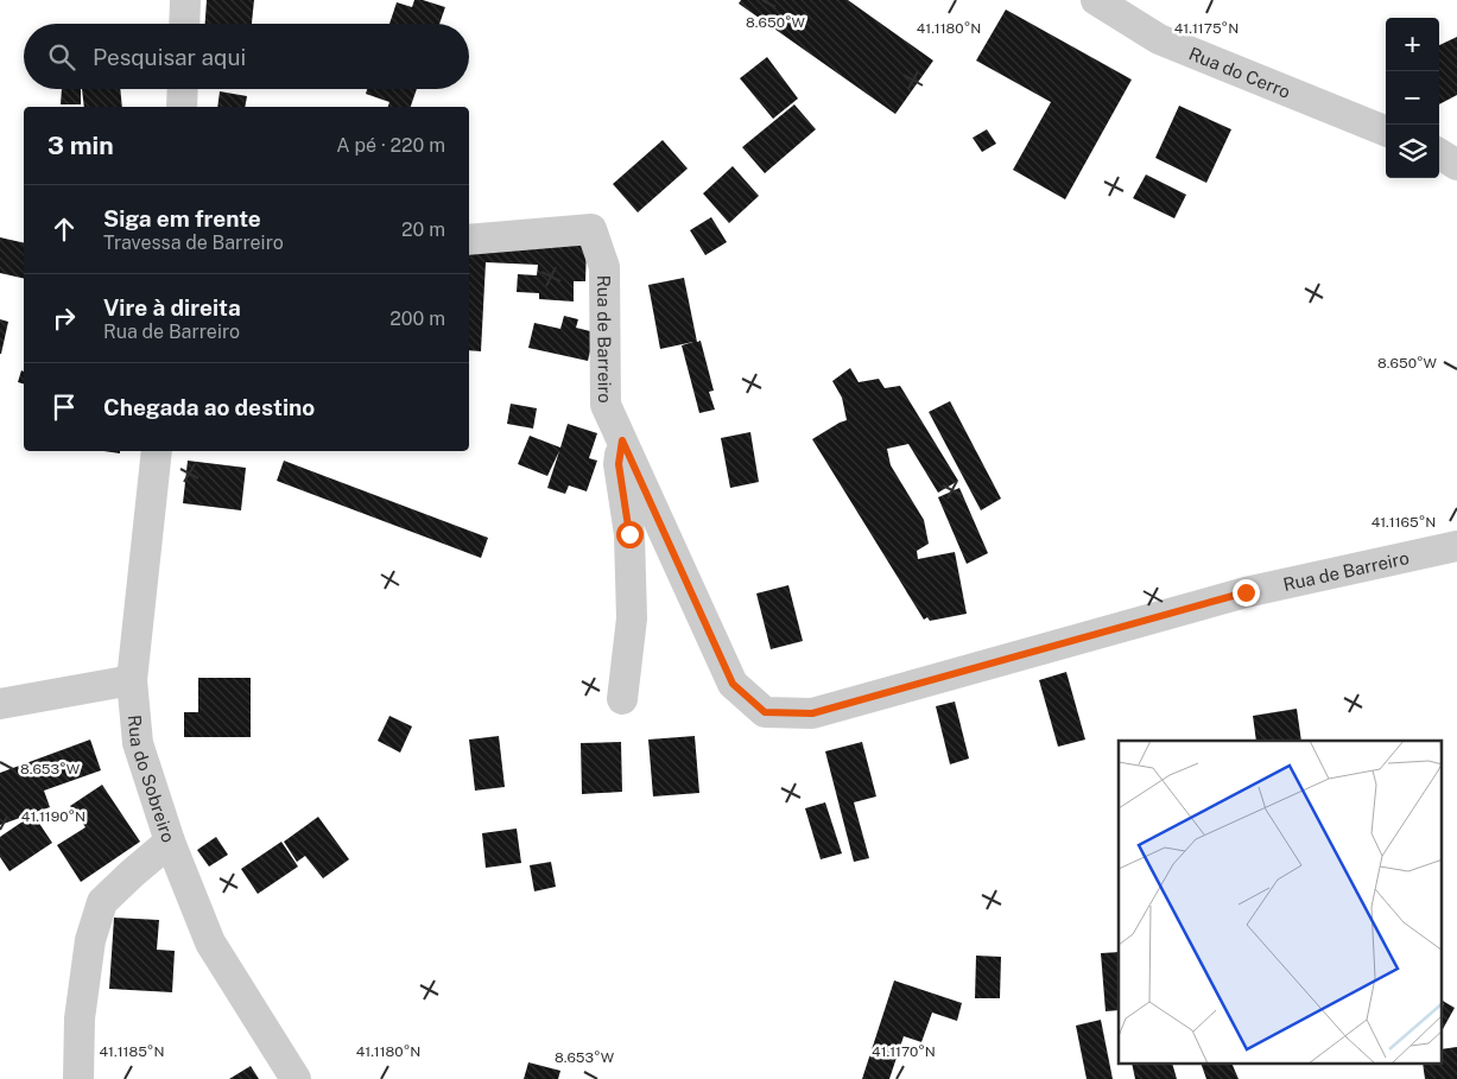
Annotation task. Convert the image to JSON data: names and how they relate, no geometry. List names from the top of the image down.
{
  "streets": {
    "street": ["Rua do Cerro", "Rua de Barreiro", "Rua do Sobreiro"]
  },
  "page": {
    "map_buttons": ["+", "−"],
    "search": "Pesquisar aqui",
    "heading": ["3 min", "A pé · 220 m"],
    "list": [
      ["Siga em frente", "Travessa de Barreiro", "20 m"],
      ["Vire à direita", "Rua de Barreiro", "200 m"],
      "Chegada ao destino"
    ]
  },
  "coordinates": [
    "8.650°W",
    "41.1180°N",
    "41.1175°N",
    "41.1165°N",
    "8.653°W",
    "41.1190°N",
    "41.1185°N",
    "41.1170°N"
  ]
}
